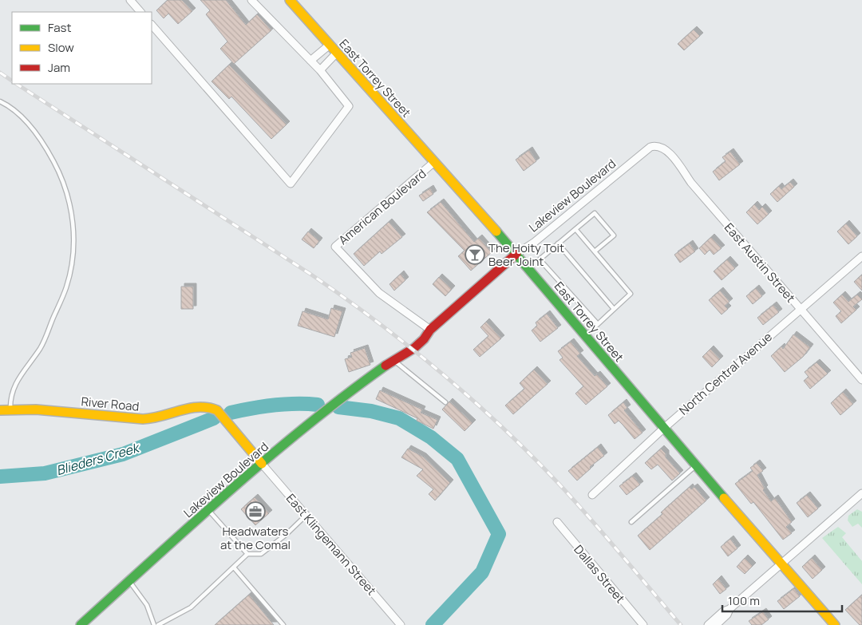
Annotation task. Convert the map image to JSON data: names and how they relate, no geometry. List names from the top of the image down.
{
  "streets": {
    "street": [
      "East Torrey Street",
      "Lakeview Boulevard",
      "American Boulevard",
      "East Austin Street",
      "North Central Avenue",
      "River Road",
      "East Klingemann Street",
      "Dallas Street"
    ]
  },
  "crossings": [
    ["East Torrey Street", "Lakeview Boulevard"],
    ["East Torrey Street", "American Boulevard"],
    ["East Torrey Street", "North Central Avenue"],
    ["Lakeview Boulevard", "American Boulevard"],
    ["Lakeview Boulevard", "East Austin Street"],
    ["Lakeview Boulevard", "River Road"],
    ["Lakeview Boulevard", "East Klingemann Street"],
    ["East Austin Street", "North Central Avenue"],
    ["River Road", "East Klingemann Street"]
  ],
  "water": ["Blieders Creek"],
  "places": {
    "bar": ["The Hoity Toit Beer Joint"],
    "office": ["Headwaters at the Comal"]
  },
  "legend": ["Fast", "Slow", "Jam"],
  "scale_bar": "100 m"
}
